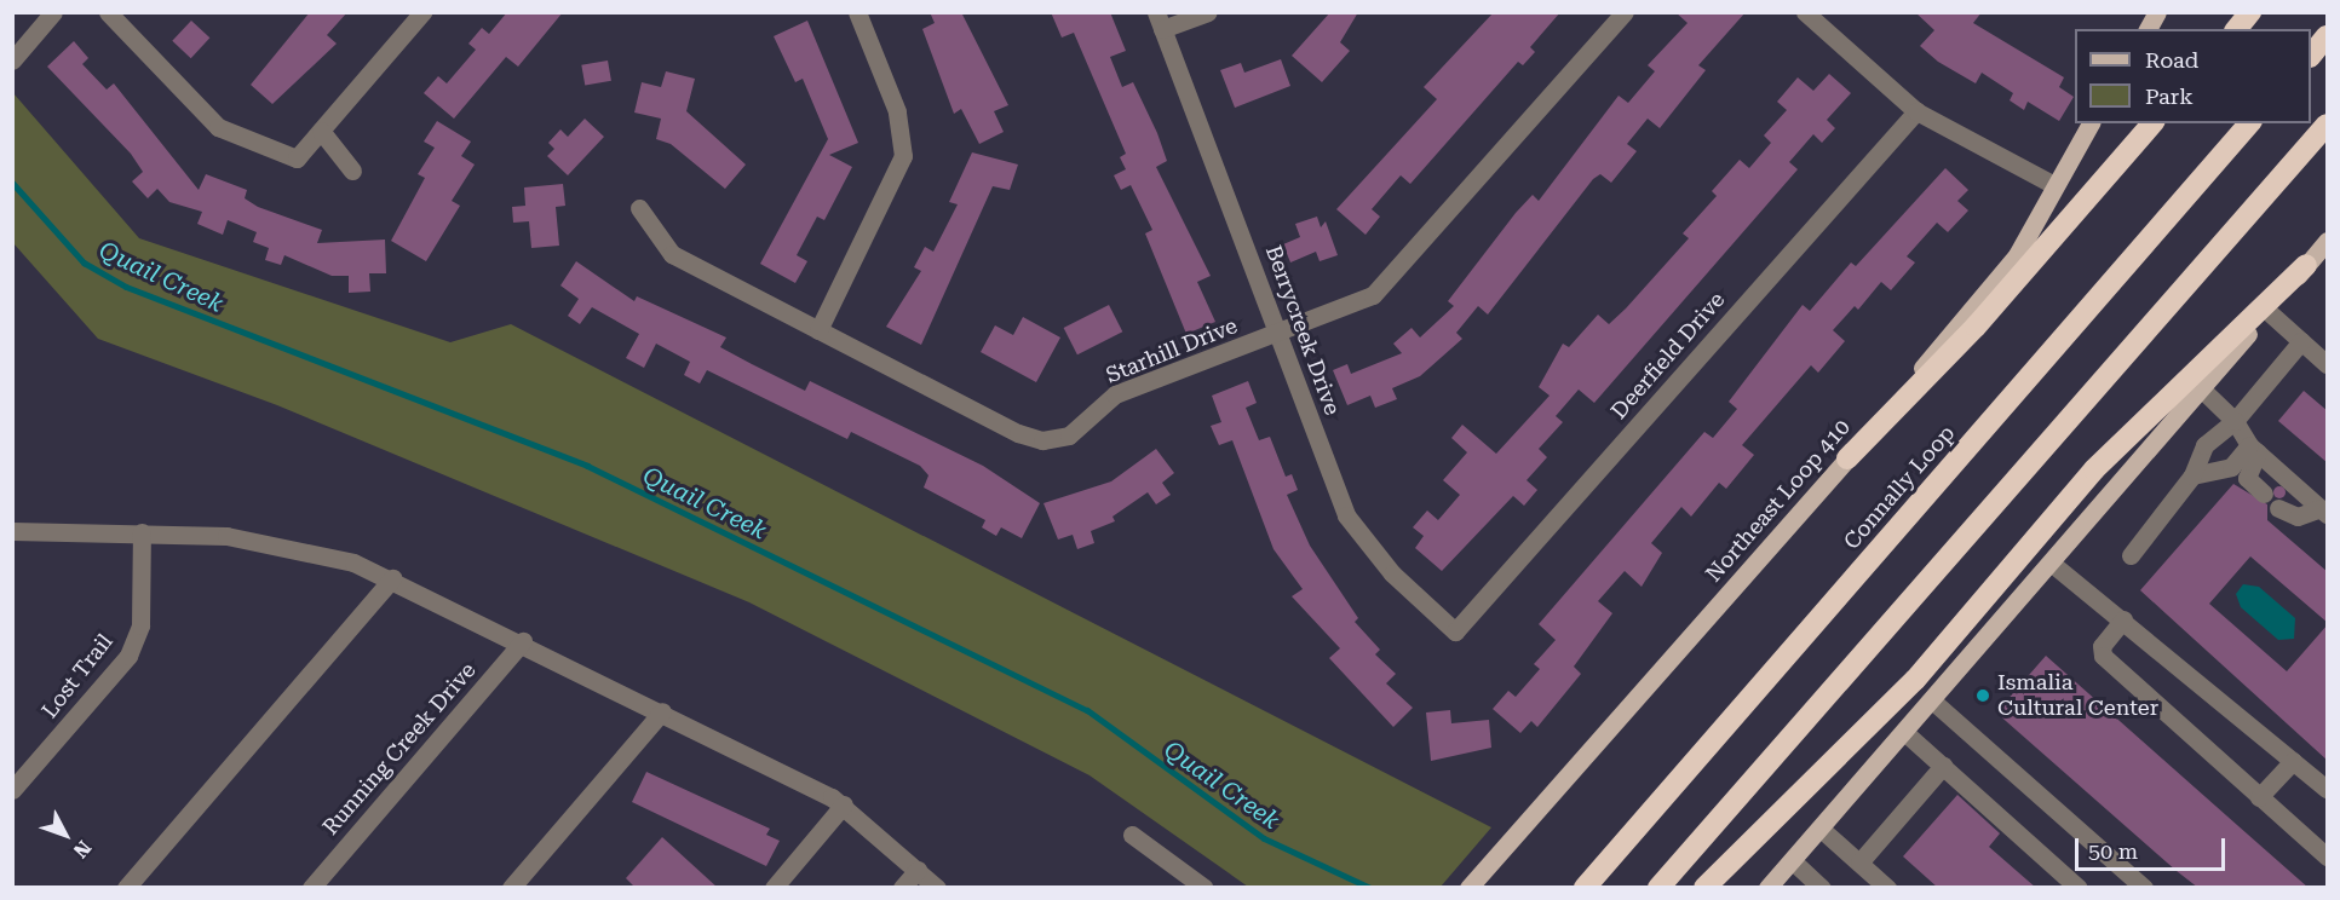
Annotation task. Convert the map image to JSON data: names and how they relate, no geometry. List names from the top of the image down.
{
  "streets": {
    "highway": ["Connally Loop"],
    "main road": ["Northeast Loop 410"],
    "street": [
      "Berrycreek Drive",
      "Starhill Drive",
      "Deerfield Drive",
      "Lost Trail",
      "Running Creek Drive"
    ]
  },
  "crossings": [
    ["Berrycreek Drive", "Starhill Drive"],
    ["Berrycreek Drive", "Deerfield Drive"]
  ],
  "water": ["Quail Creek"],
  "places": ["Ismalia Cultural Center"],
  "legend": ["Road", "Park"],
  "scale_bar": "50 m",
  "north": "bottom right"
}
